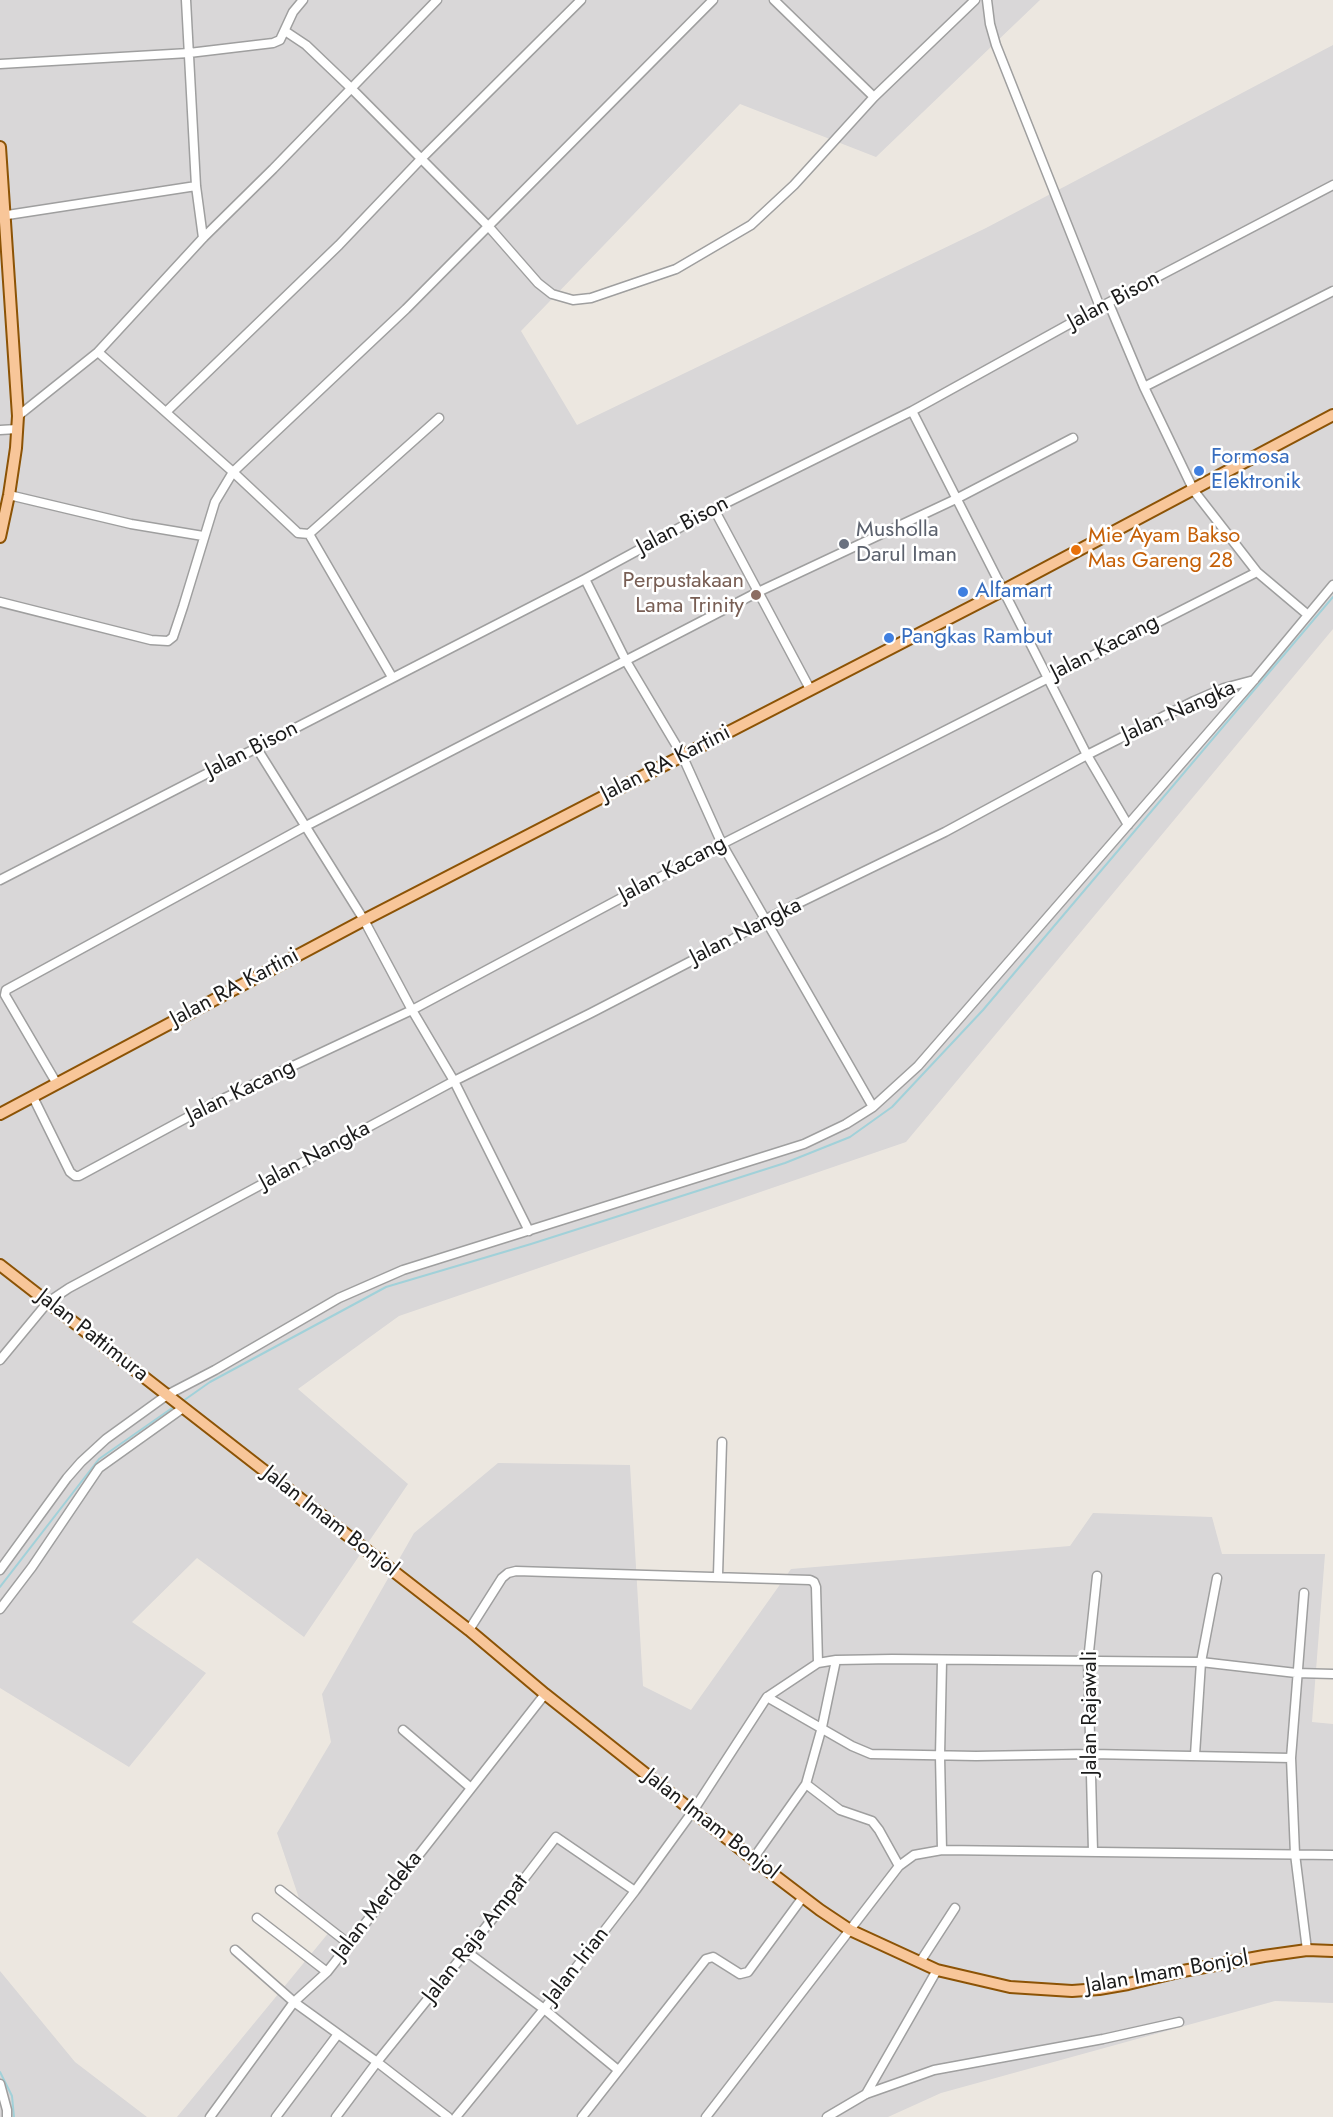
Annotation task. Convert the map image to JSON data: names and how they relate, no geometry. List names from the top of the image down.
{
  "streets": {
    "main road": ["Jalan RA Kartini", "Jalan Pattimura", "Jalan Imam Bonjol"],
    "street": [
      "Jalan Bison",
      "Jalan Kacang",
      "Jalan Nangka",
      "Jalan Rajawali",
      "Jalan Merdeka",
      "Jalan Raja Ampat",
      "Jalan Irian"
    ]
  },
  "crossings": [
    ["Jalan Kacang", "Jalan RA Kartini"],
    ["Jalan Nangka", "Jalan Pattimura"],
    ["Jalan Pattimura", "Jalan Imam Bonjol"],
    ["Jalan Imam Bonjol", "Jalan Merdeka"],
    ["Jalan Imam Bonjol", "Jalan Irian"],
    ["Jalan Raja Ampat", "Jalan Irian"]
  ],
  "places": [
    "Formosa Elektronik",
    "Musholla Darul Iman",
    "Mie Ayam Bakso Mas Gareng 28",
    "Alfamart",
    "Perpustakaan Lama Trinity",
    "Pangkas Rambut"
  ]
}
